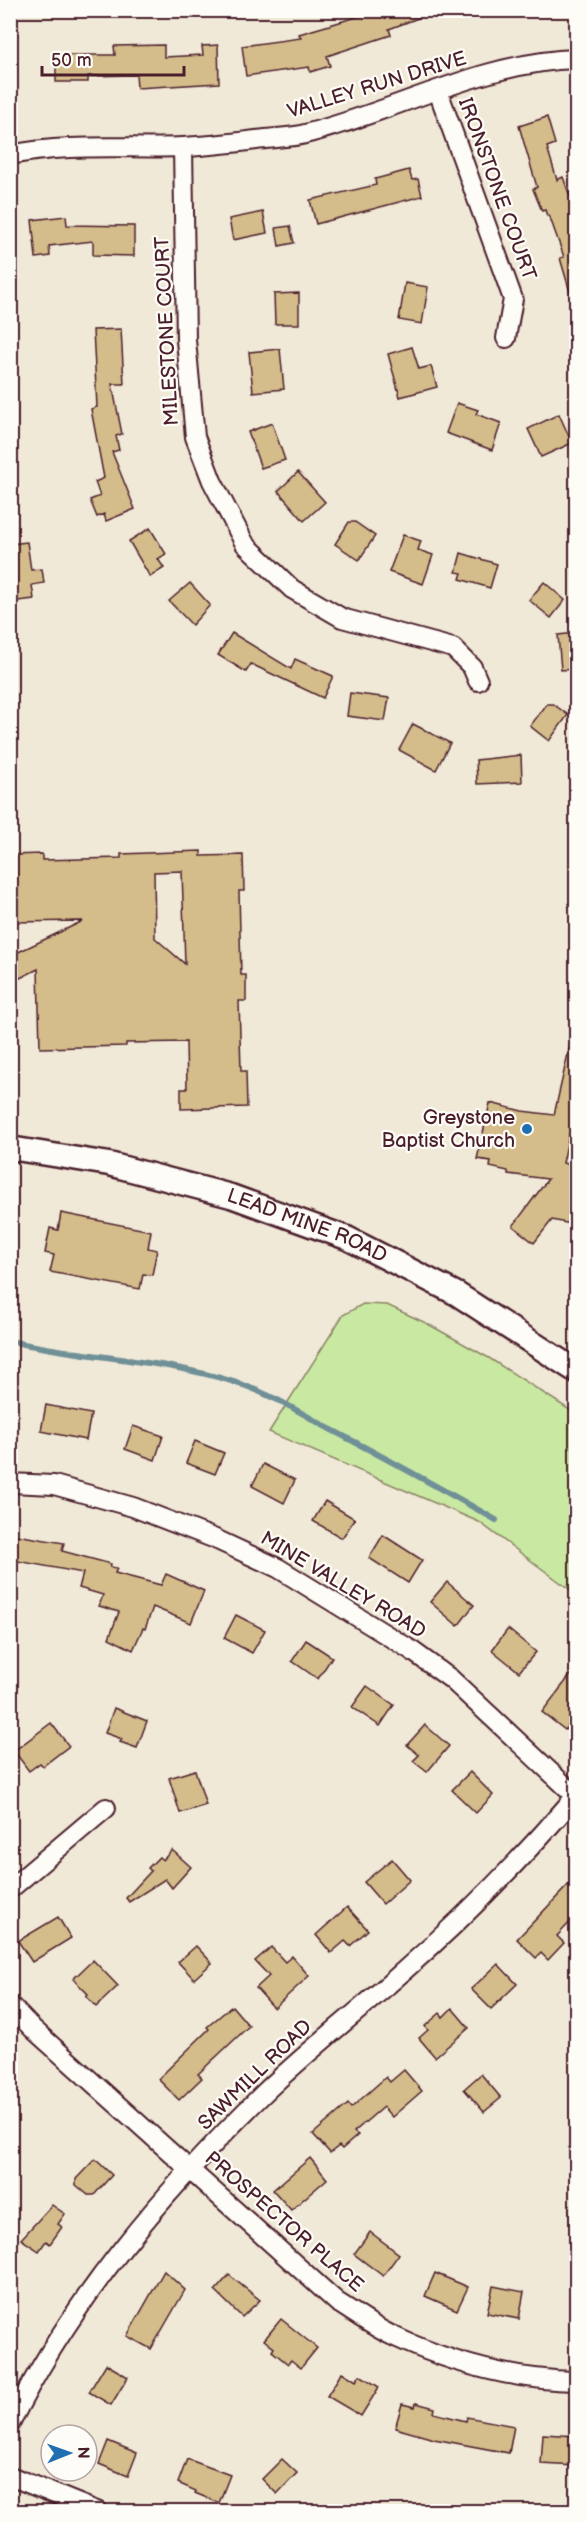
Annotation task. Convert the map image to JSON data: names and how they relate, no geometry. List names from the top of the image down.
{
  "streets": {
    "main road": ["LEAD MINE ROAD"],
    "street": [
      "VALLEY RUN DRIVE",
      "IRONSTONE COURT",
      "MILESTONE COURT",
      "MINE VALLEY ROAD",
      "SAWMILL ROAD",
      "PROSPECTOR PLACE"
    ]
  },
  "crossings": [
    ["VALLEY RUN DRIVE", "IRONSTONE COURT"],
    ["VALLEY RUN DRIVE", "MILESTONE COURT"],
    ["MINE VALLEY ROAD", "SAWMILL ROAD"],
    ["SAWMILL ROAD", "PROSPECTOR PLACE"]
  ],
  "places": ["Greystone Baptist Church"],
  "scale_bar": "50 m",
  "north": "right"
}
